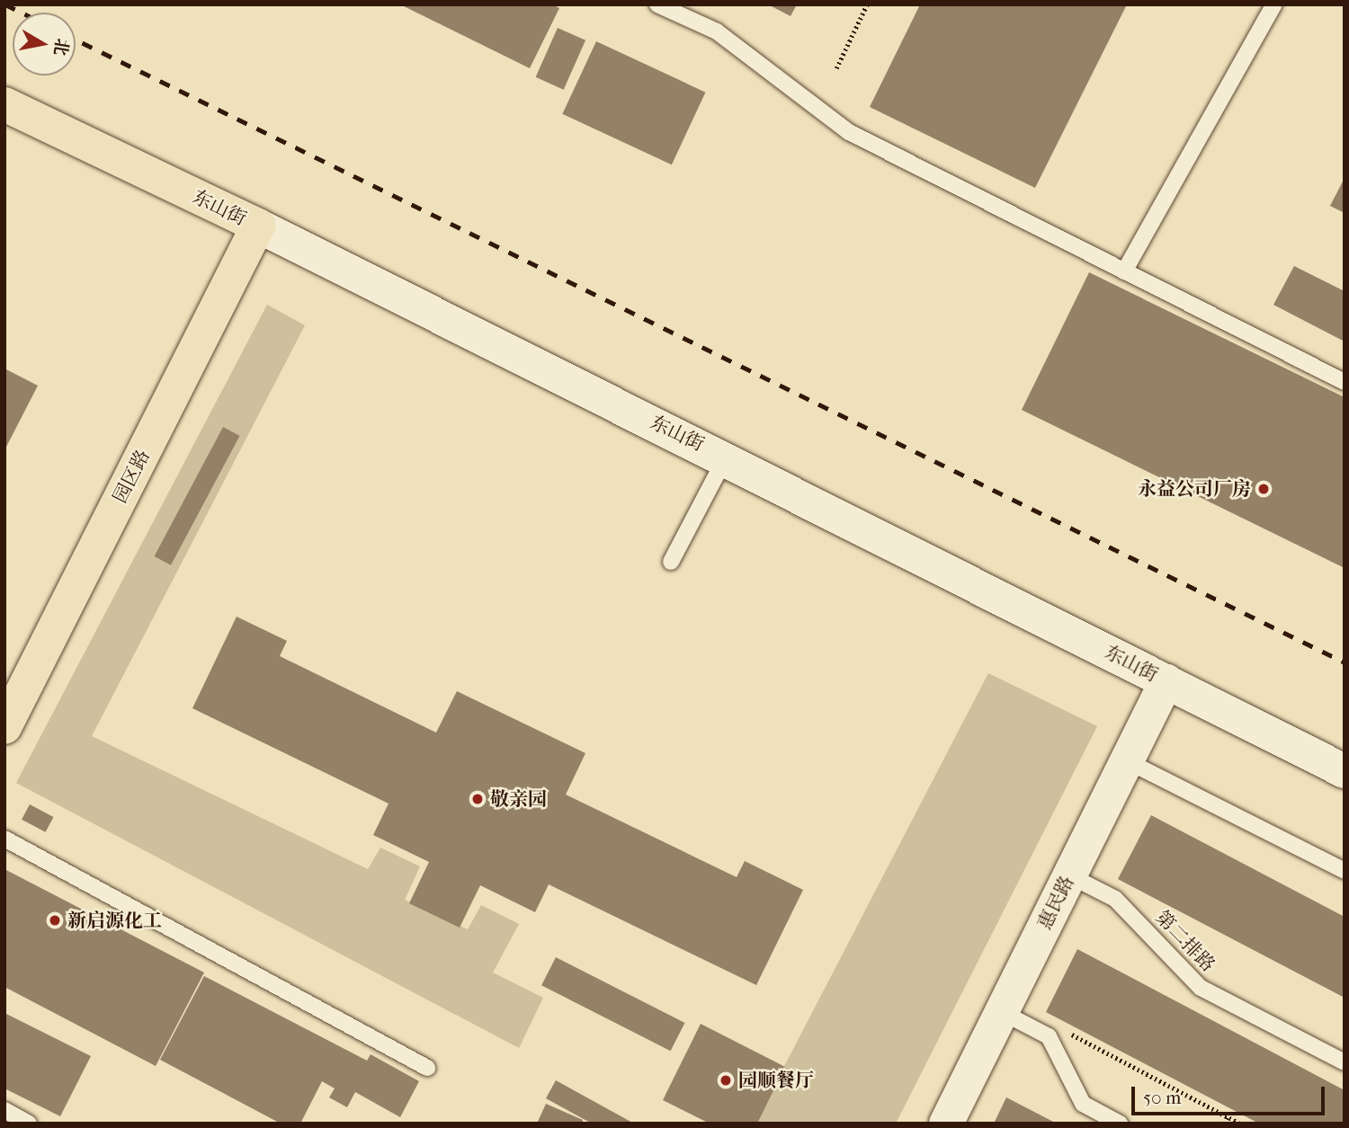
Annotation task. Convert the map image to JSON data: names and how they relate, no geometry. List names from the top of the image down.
{
  "streets": {
    "highway": ["东山街", "园区路"],
    "main road": ["惠民路"],
    "lane": ["第二排路"]
  },
  "crossings": [
    ["东山街", "园区路"],
    ["东山街", "惠民路"],
    ["惠民路", "第二排路"]
  ],
  "places": [
    "永益公司厂房",
    "敬亲园",
    "新启源化工",
    "园顺餐厅"
  ],
  "scale_bar": "50 m",
  "north": "right"
}
